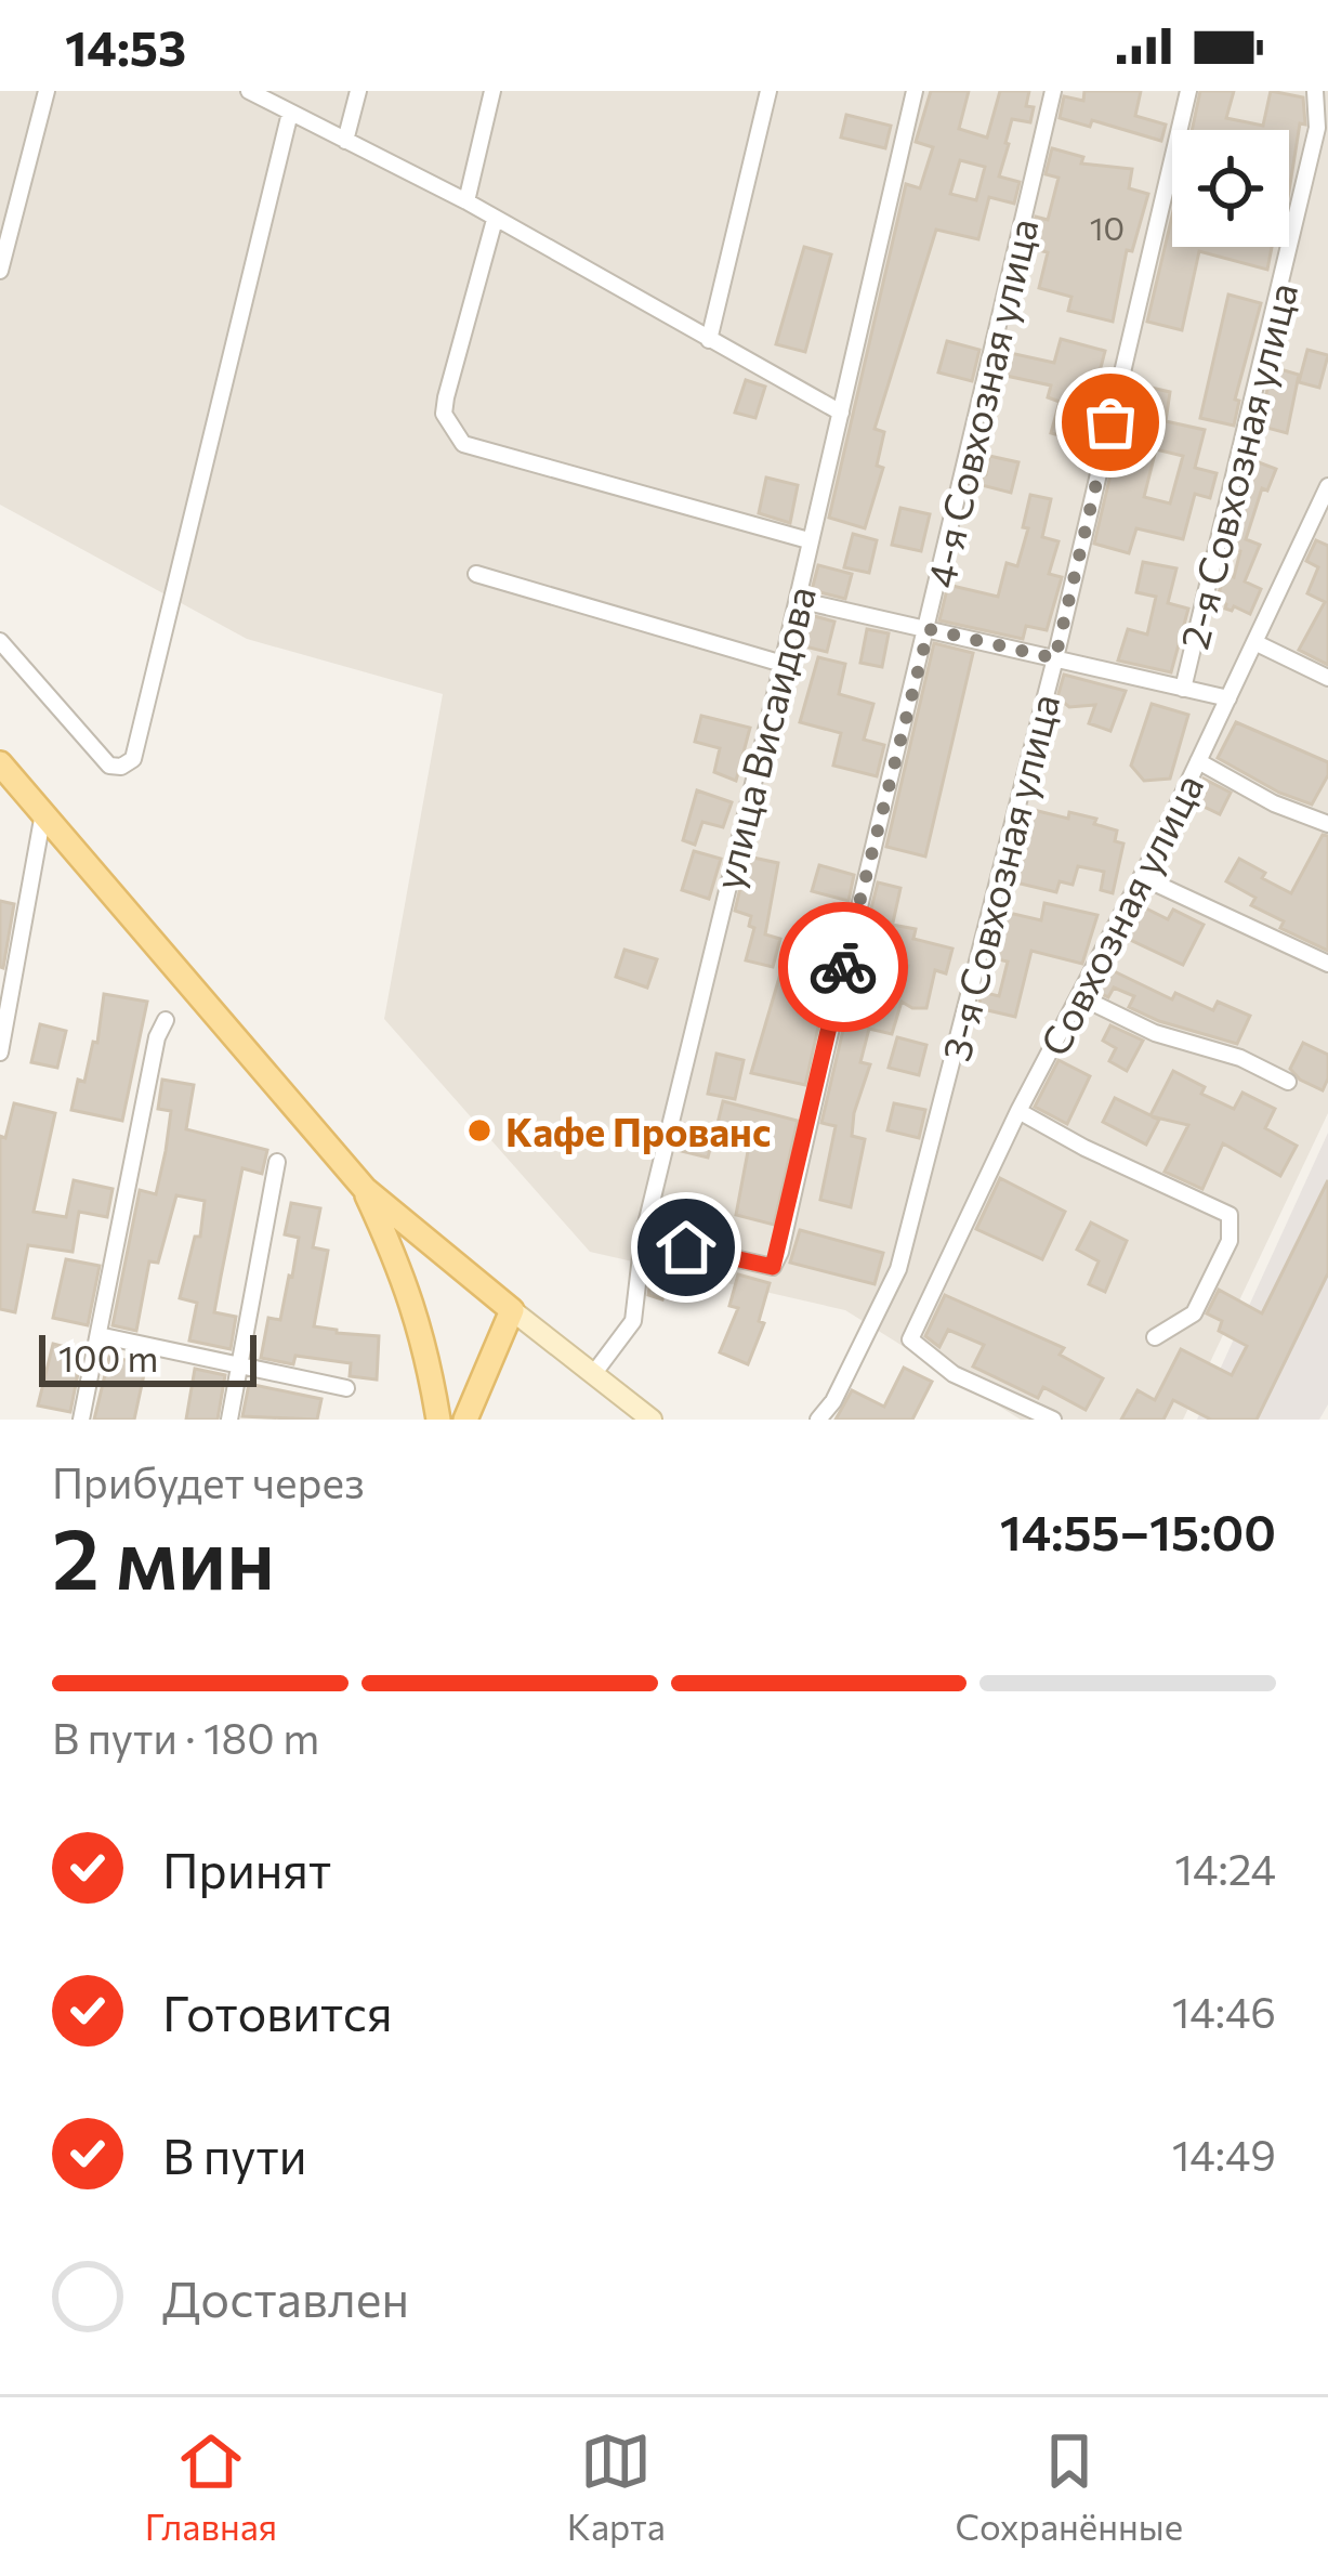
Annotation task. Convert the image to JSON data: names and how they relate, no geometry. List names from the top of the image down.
{
  "streets": {
    "street": [
      "4-я Совхозная улица",
      "2-я Совхозная улица",
      "улица Висаидова",
      "3-я Совхозная улица",
      "Совхозная улица"
    ]
  },
  "crossings": [
    ["4-я Совхозная улица", "улица Висаидова"]
  ],
  "places": ["Кафе Прованс"],
  "house_numbers": ["10"],
  "scale_bar": "100 m",
  "page": {
    "status": "14:53",
    "scale": "100 m",
    "heading": ["2 мин", "Прибудет через", "14:55–15:00"],
    "bar": "В пути · 180 m",
    "list": [
      ["Принят", "14:24"],
      ["Готовится", "14:46"],
      ["В пути", "14:49"],
      "Доставлен"
    ],
    "tabs": ["Главная", "Карта", "Сохранённые"]
  }
}
